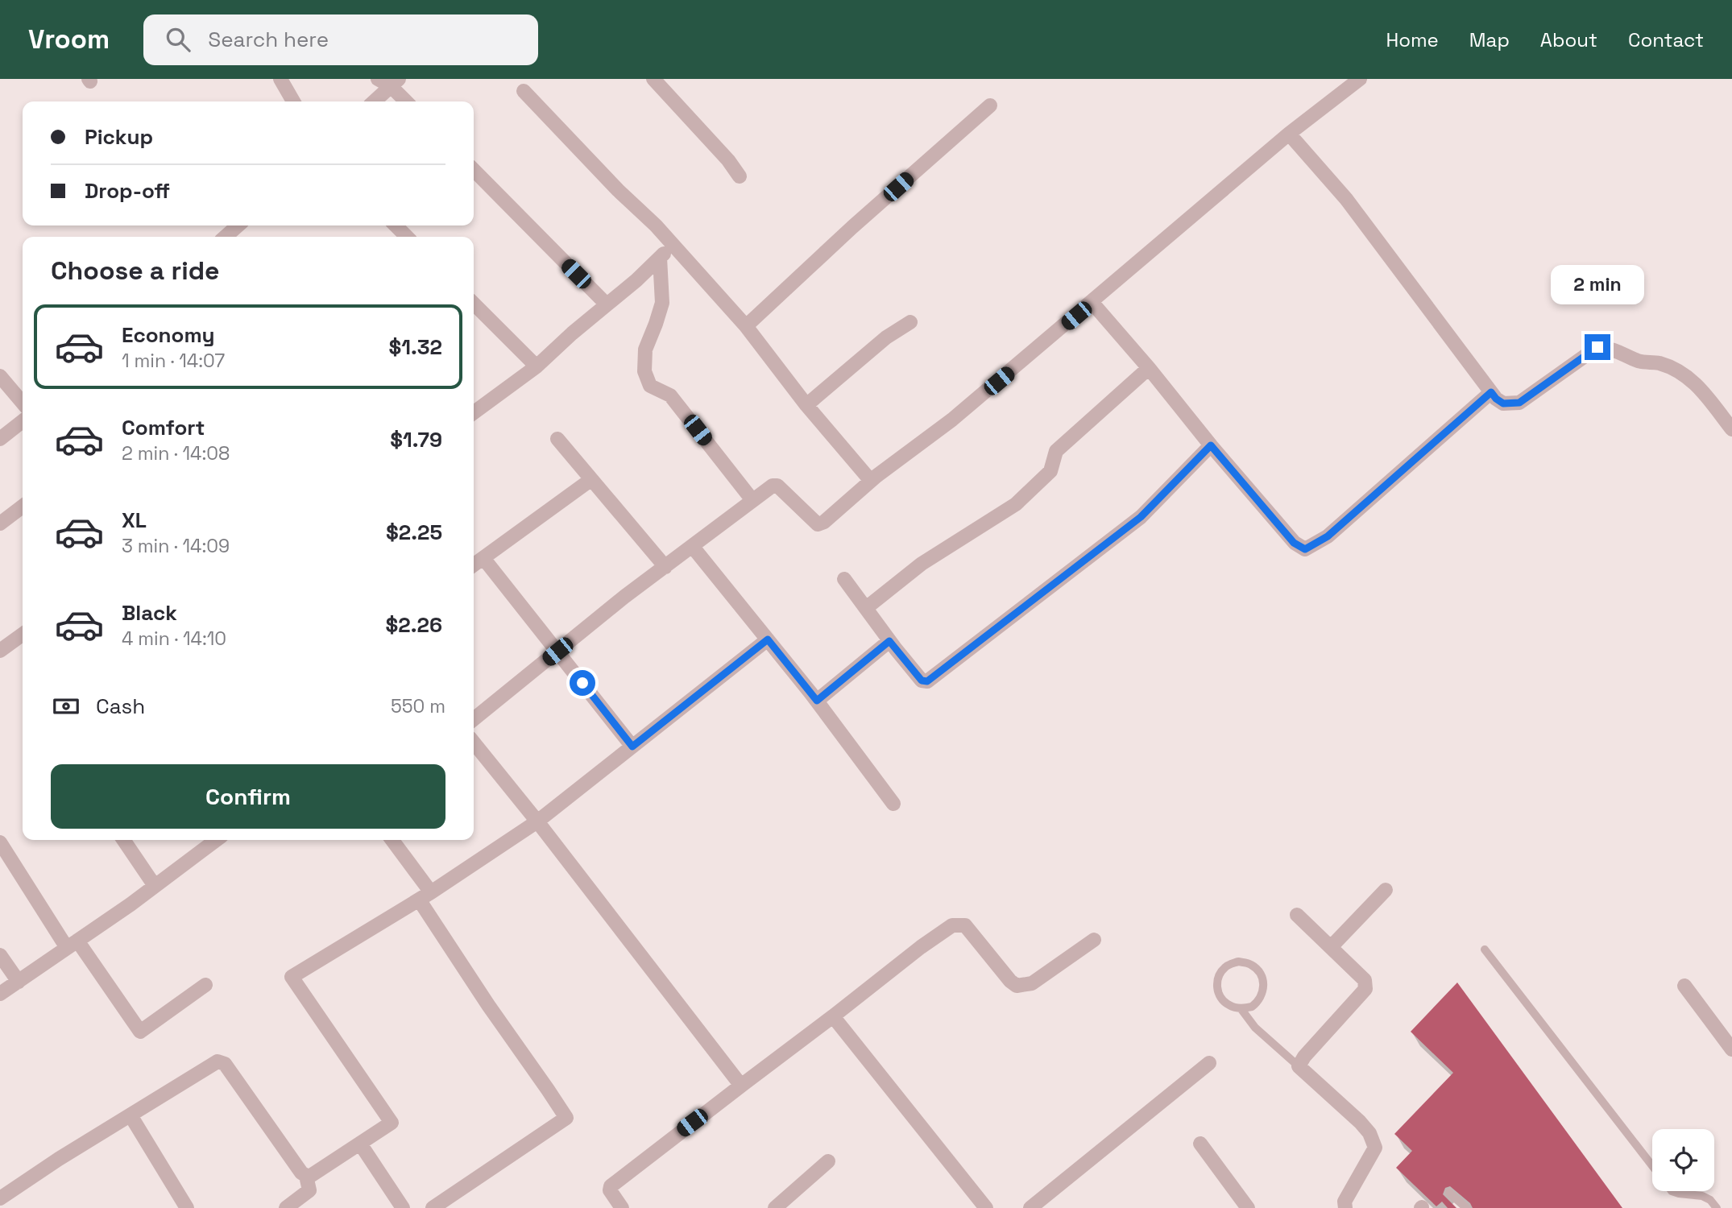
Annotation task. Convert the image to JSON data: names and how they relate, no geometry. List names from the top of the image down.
{
  "page": {
    "header": "Vroom",
    "search": "Search here",
    "nav": [
      "Home",
      "Map",
      "About",
      "Contact"
    ],
    "banner": ["Pickup", "Drop-off"],
    "heading": "Choose a ride",
    "bubble": "2 min",
    "list": [
      {
        "name": "Economy",
        "note": "1 min · 14:07",
        "value": "$1.32"
      },
      {
        "name": "Comfort",
        "note": "2 min · 14:08",
        "value": "$1.79"
      },
      {
        "name": "XL",
        "note": "3 min · 14:09",
        "value": "$2.25"
      },
      {
        "name": "Black",
        "note": "4 min · 14:10",
        "value": "$2.26"
      }
    ],
    "pay": ["Cash", "550 m"],
    "buttons": "Confirm"
  }
}
